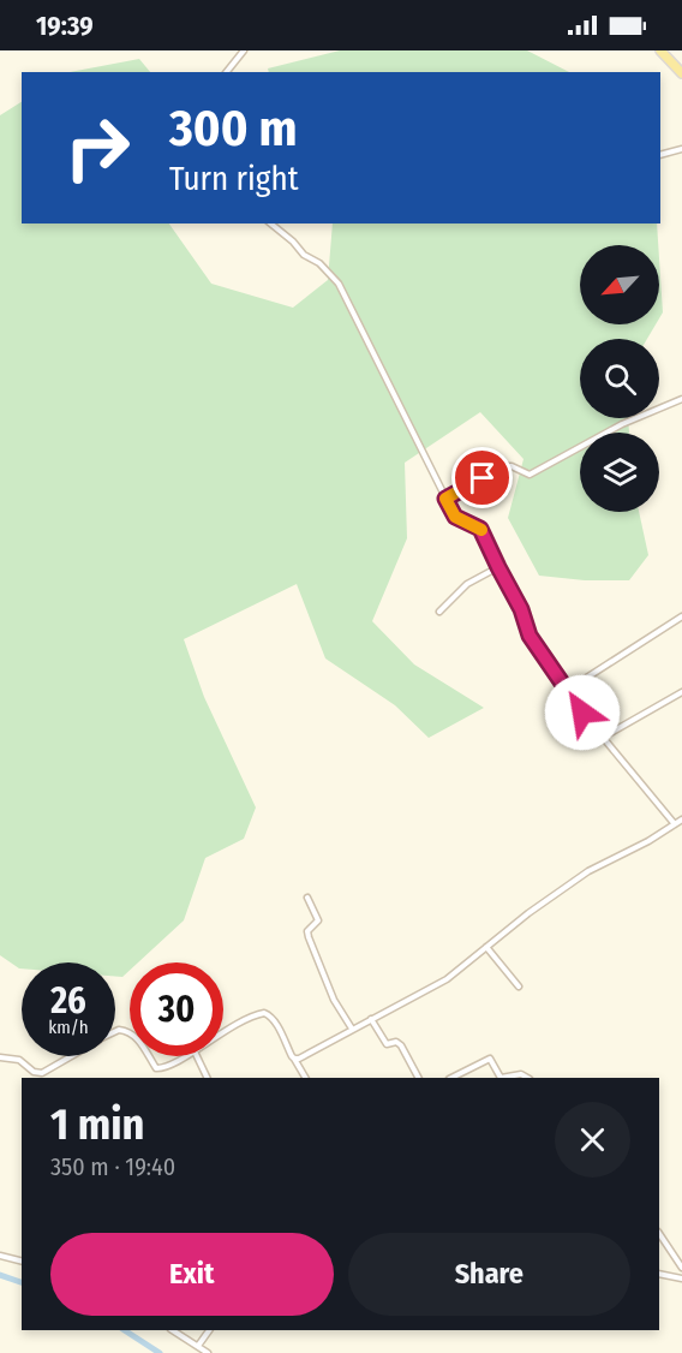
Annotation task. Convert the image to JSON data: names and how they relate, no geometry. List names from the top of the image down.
{
  "north": "bottom left",
  "page": {
    "status": "19:39",
    "turn": ["300 m", "Turn right"],
    "speed": "26 km/h",
    "limit": "30",
    "heading": ["1 min", "350 m · 19:40"],
    "buttons": ["Exit", "Share"]
  }
}
